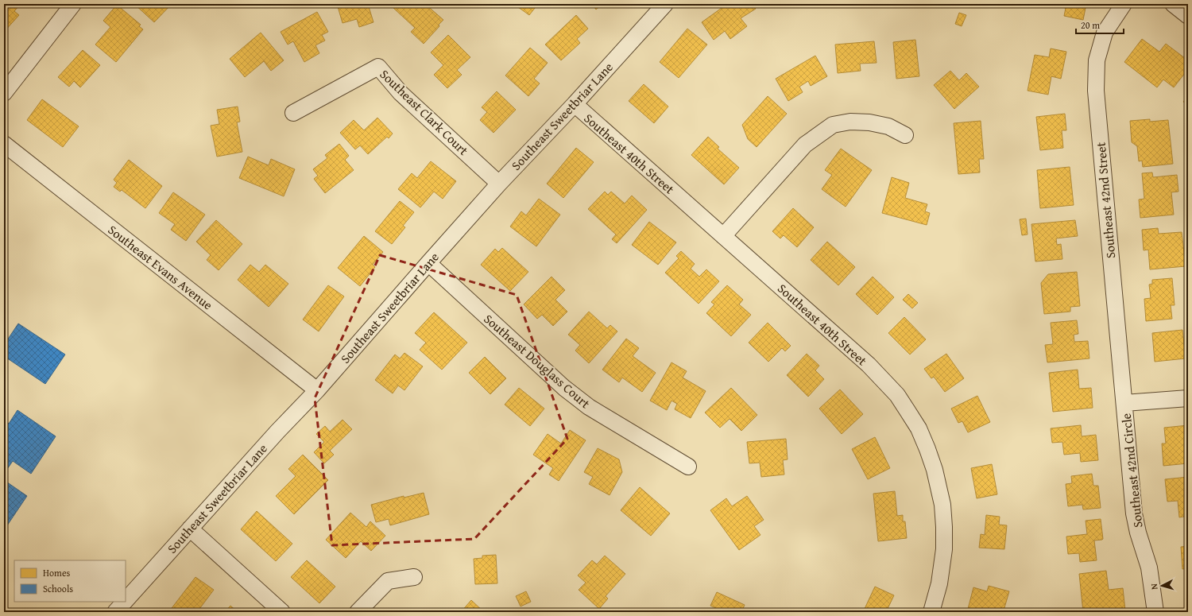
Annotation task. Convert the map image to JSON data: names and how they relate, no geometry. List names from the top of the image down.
{
  "streets": {
    "street": [
      "Southeast Clark Court",
      "Southeast Sweetbriar Lane",
      "Southeast 40th Street",
      "Southeast 42nd Street",
      "Southeast Evans Avenue",
      "Southeast Douglass Court",
      "Southeast 42nd Circle"
    ]
  },
  "crossings": [
    ["Southeast Clark Court", "Southeast Sweetbriar Lane"],
    ["Southeast Sweetbriar Lane", "Southeast 40th Street"],
    ["Southeast Sweetbriar Lane", "Southeast Evans Avenue"],
    ["Southeast Sweetbriar Lane", "Southeast Douglass Court"],
    ["Southeast 42nd Street", "Southeast 42nd Circle"]
  ],
  "legend": ["Homes", "Schools"],
  "scale_bar": "20 m",
  "north": "left"
}
